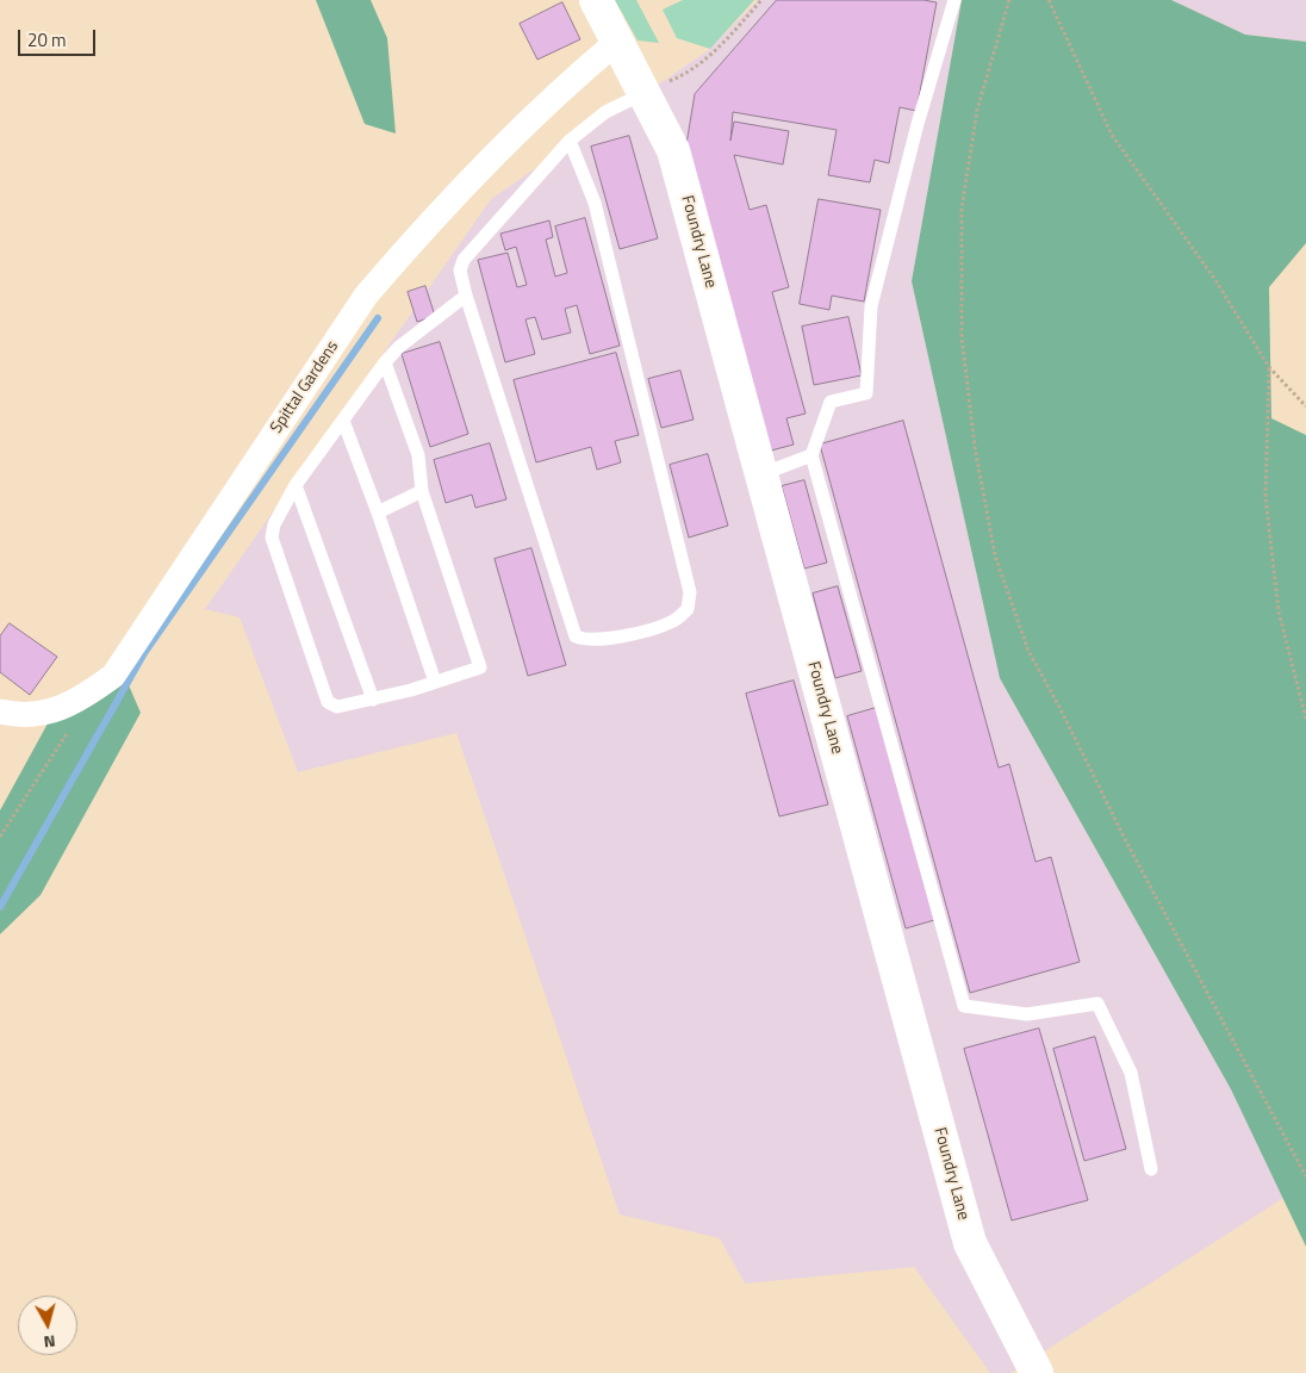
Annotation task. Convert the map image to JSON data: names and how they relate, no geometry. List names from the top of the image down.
{
  "streets": {
    "street": ["Foundry Lane", "Spittal Gardens"]
  },
  "crossings": [
    ["Foundry Lane", "Spittal Gardens"]
  ],
  "scale_bar": "20 m",
  "north": "bottom"
}
